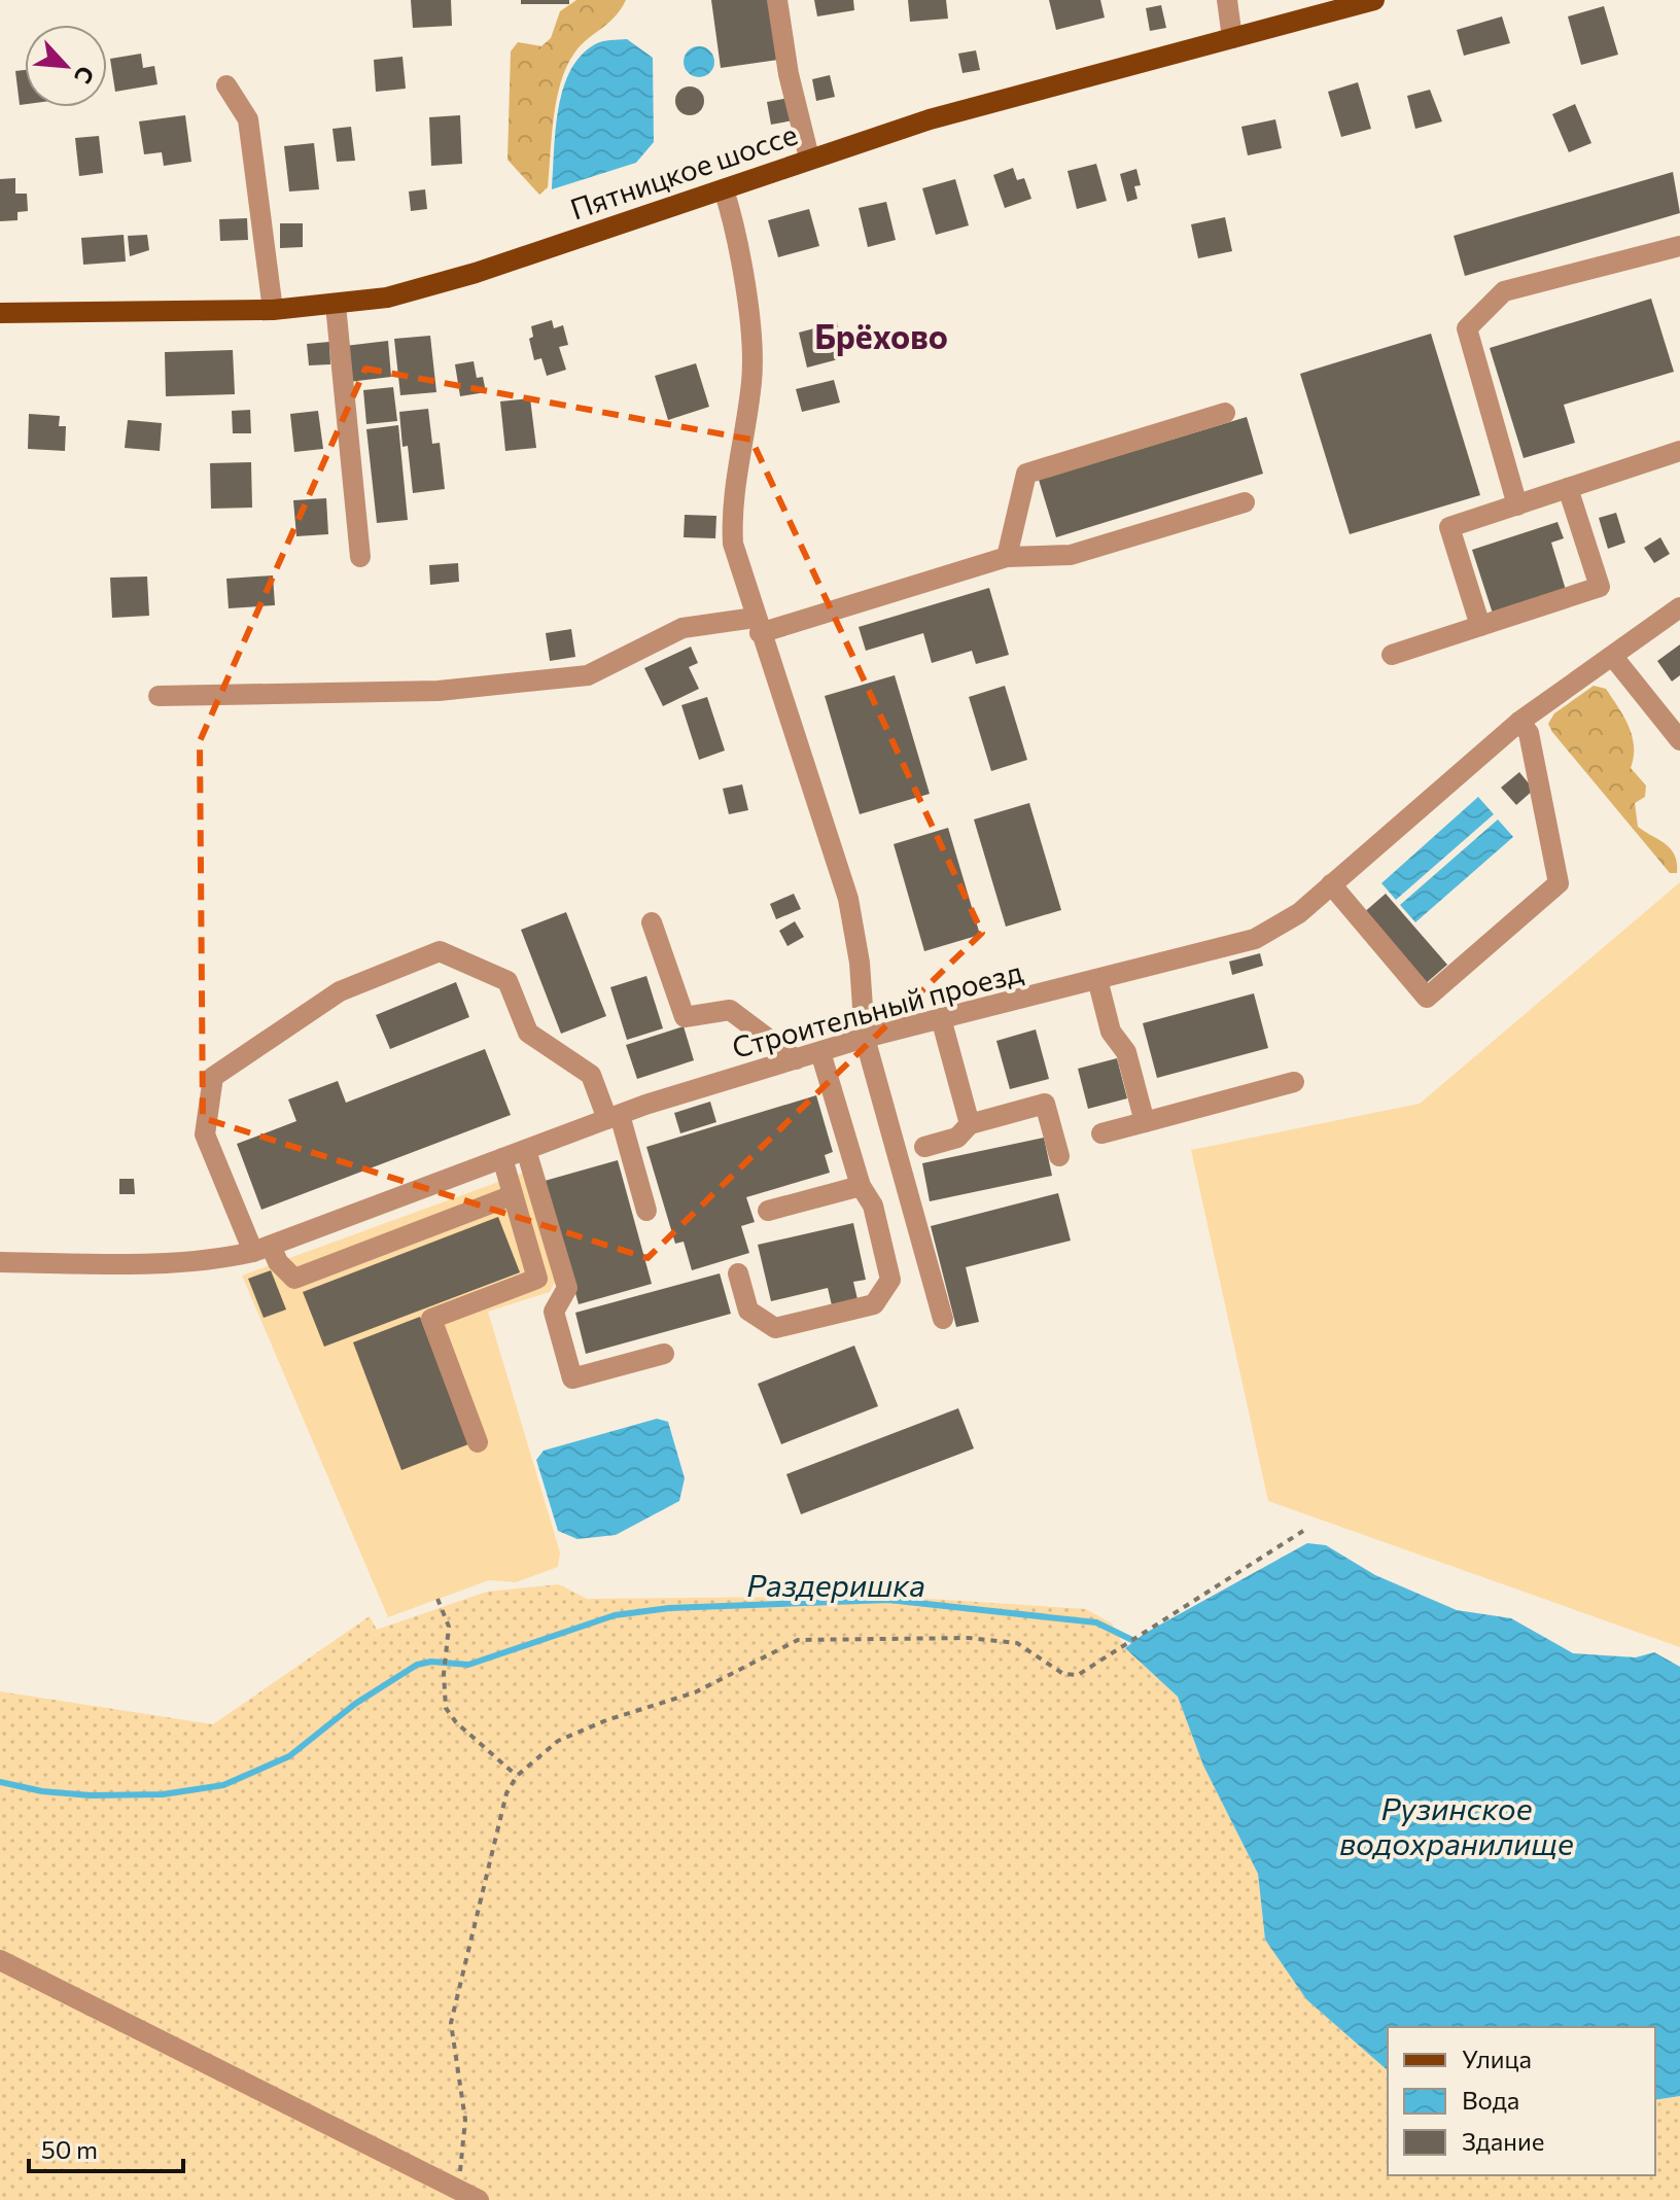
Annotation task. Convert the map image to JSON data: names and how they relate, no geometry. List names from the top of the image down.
{
  "streets": {
    "main road": ["Пятницкое шоссе"],
    "street": ["Строительный проезд"]
  },
  "districts": ["Брёхово"],
  "water": ["Раздеришка", "Рузинское водохранилище"],
  "legend": ["Улица", "Вода", "Здание"],
  "scale_bar": "50 m",
  "north": "bottom right"
}
